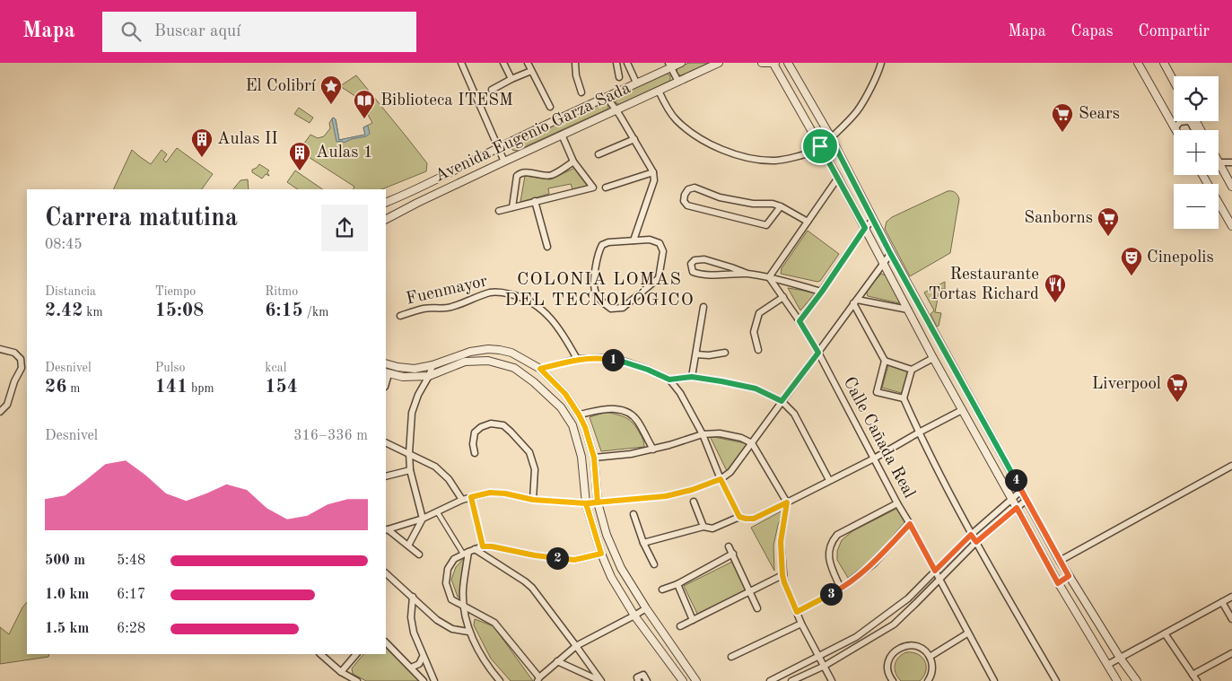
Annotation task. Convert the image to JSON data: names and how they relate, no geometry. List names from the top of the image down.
{
  "streets": {
    "street": ["Avenida Eugenio Garza Sada", "Fuenmayor", "Calle Cañada Real"]
  },
  "districts": ["COLONIA LOMAS DEL TECNOLÓGICO"],
  "places": {
    "place": ["El Colibrí"],
    "library": ["Biblioteca ITESM"],
    "supermarket": ["Sears", "Sanborns", "Liverpool"],
    "building": ["Aulas II", "Aulas 1"],
    "theatre": ["Cinepolis"],
    "restaurant": ["Restaurante Tortas Richard"]
  },
  "page": {
    "header": "Mapa",
    "search": "Buscar aquí",
    "nav": ["Mapa", "Capas", "Compartir"],
    "map_buttons": ["+", "−"],
    "heading": ["Carrera matutina", "08:45"],
    "stats": [
      ["Distancia", "2.42 km"],
      ["Tiempo", "15:08"],
      ["Ritmo", "6:15 /km"],
      ["Desnivel", "26 m"],
      ["Pulso", "141 bpm"],
      ["kcal", "154"]
    ],
    "pins": [
      "1",
      "4",
      "2",
      "3"
    ],
    "chart": ["Desnivel", "316–336 m"],
    "list": [
      {
        "name": "500 m",
        "note": "5:48"
      },
      {
        "name": "1.0 km",
        "note": "6:17"
      },
      {
        "name": "1.5 km",
        "note": "6:28"
      }
    ]
  }
}
